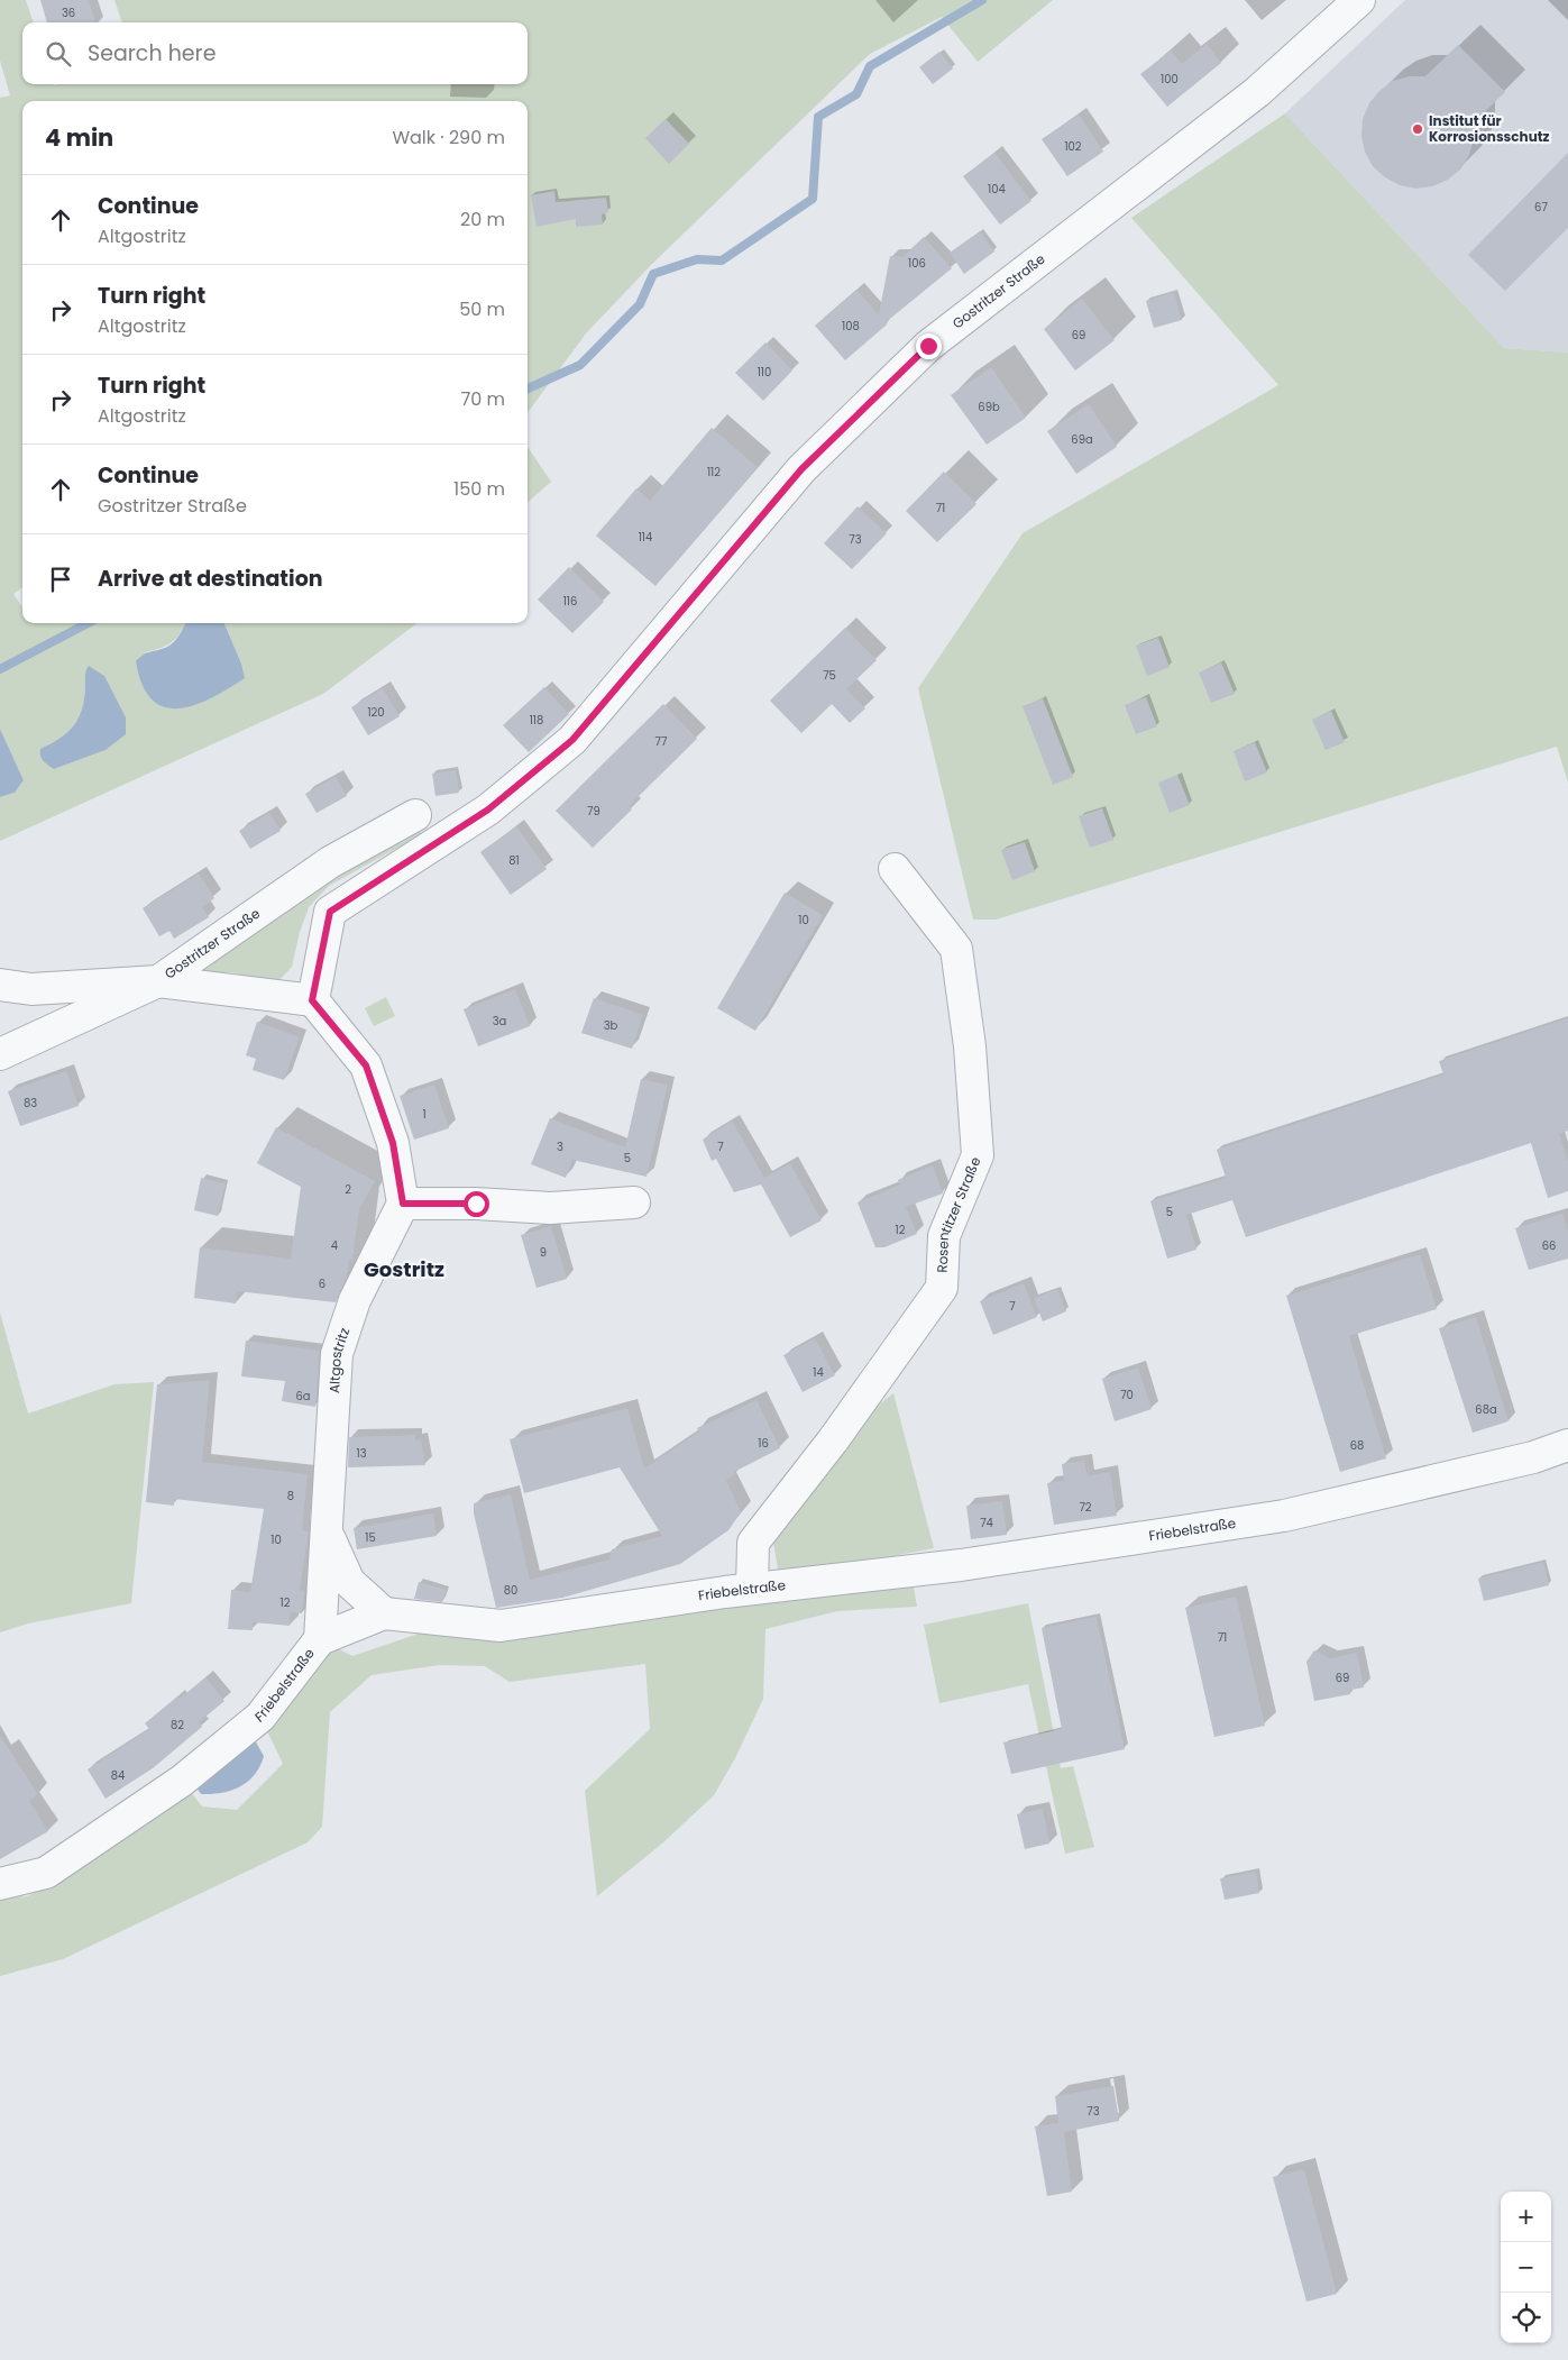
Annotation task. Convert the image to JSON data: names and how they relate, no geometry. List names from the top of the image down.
{
  "streets": {
    "street": [
      "Gostritzer Straße",
      "Rosentitzer Straße",
      "Altgostritz",
      "Friebelstraße"
    ]
  },
  "crossings": [
    ["Rosentitzer Straße", "Friebelstraße"],
    ["Altgostritz", "Friebelstraße"]
  ],
  "districts": ["Gostritz"],
  "places": ["Institut für Korrosionsschutz"],
  "house_numbers": [
    "36",
    "100",
    "102",
    "104",
    "67",
    "106",
    "108",
    "69",
    "110",
    "69b",
    "69a",
    "112",
    "71",
    "114",
    "73",
    "116",
    "75",
    "120",
    "118",
    "77",
    "79",
    "81",
    "10",
    "3a",
    "3b",
    "83",
    "1",
    "3",
    "7",
    "5",
    "2",
    "5",
    "12",
    "4",
    "66",
    "9",
    "6",
    "7",
    "14",
    "70",
    "6a",
    "68a",
    "16",
    "68",
    "13",
    "8",
    "72",
    "74",
    "15",
    "10",
    "80",
    "12",
    "71",
    "69",
    "82",
    "84",
    "73"
  ],
  "page": {
    "search": "Search here",
    "heading": ["4 min", "Walk · 290 m"],
    "list": [
      ["Continue", "Altgostritz", "20 m"],
      ["Turn right", "Altgostritz", "50 m"],
      ["Turn right", "Altgostritz", "70 m"],
      ["Continue", "Gostritzer Straße", "150 m"],
      "Arrive at destination"
    ],
    "map_buttons": ["+", "−"]
  }
}
